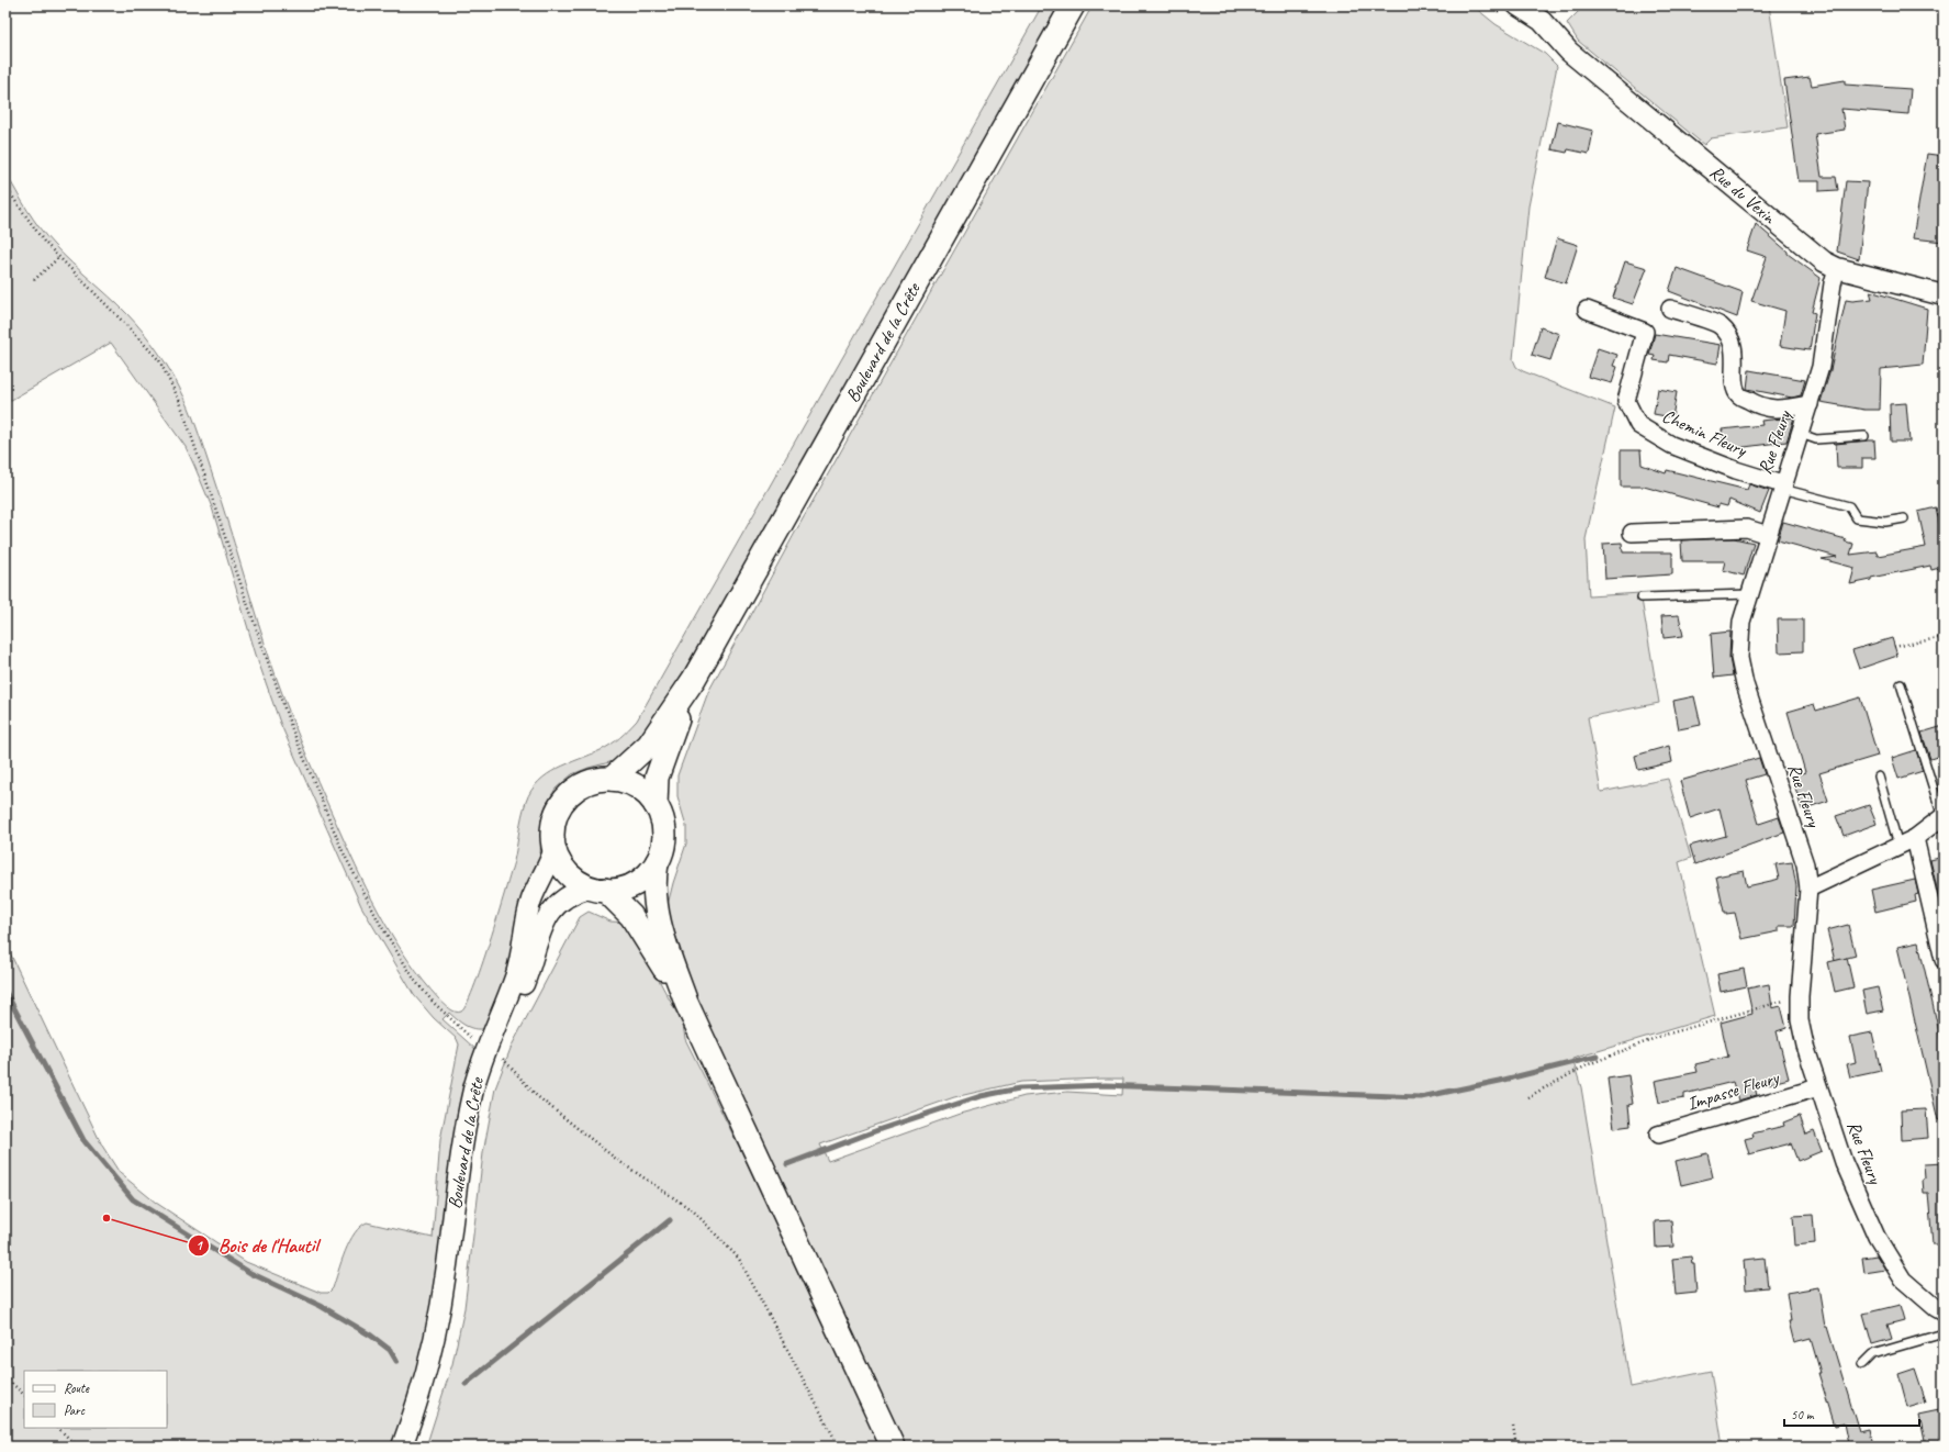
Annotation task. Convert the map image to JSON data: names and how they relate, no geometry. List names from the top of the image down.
{
  "streets": {
    "main road": ["Boulevard de la Crête"],
    "street": [
      "Rue du Vexin",
      "Chemin Fleury",
      "Rue Fleury",
      "Impasse Fleury"
    ]
  },
  "crossings": [
    ["Rue du Vexin", "Rue Fleury"],
    ["Chemin Fleury", "Rue Fleury"],
    ["Rue Fleury", "Impasse Fleury"]
  ],
  "places": ["Bois de l'Hautil"],
  "legend": ["Route", "Parc"],
  "scale_bar": "50 m"
}
